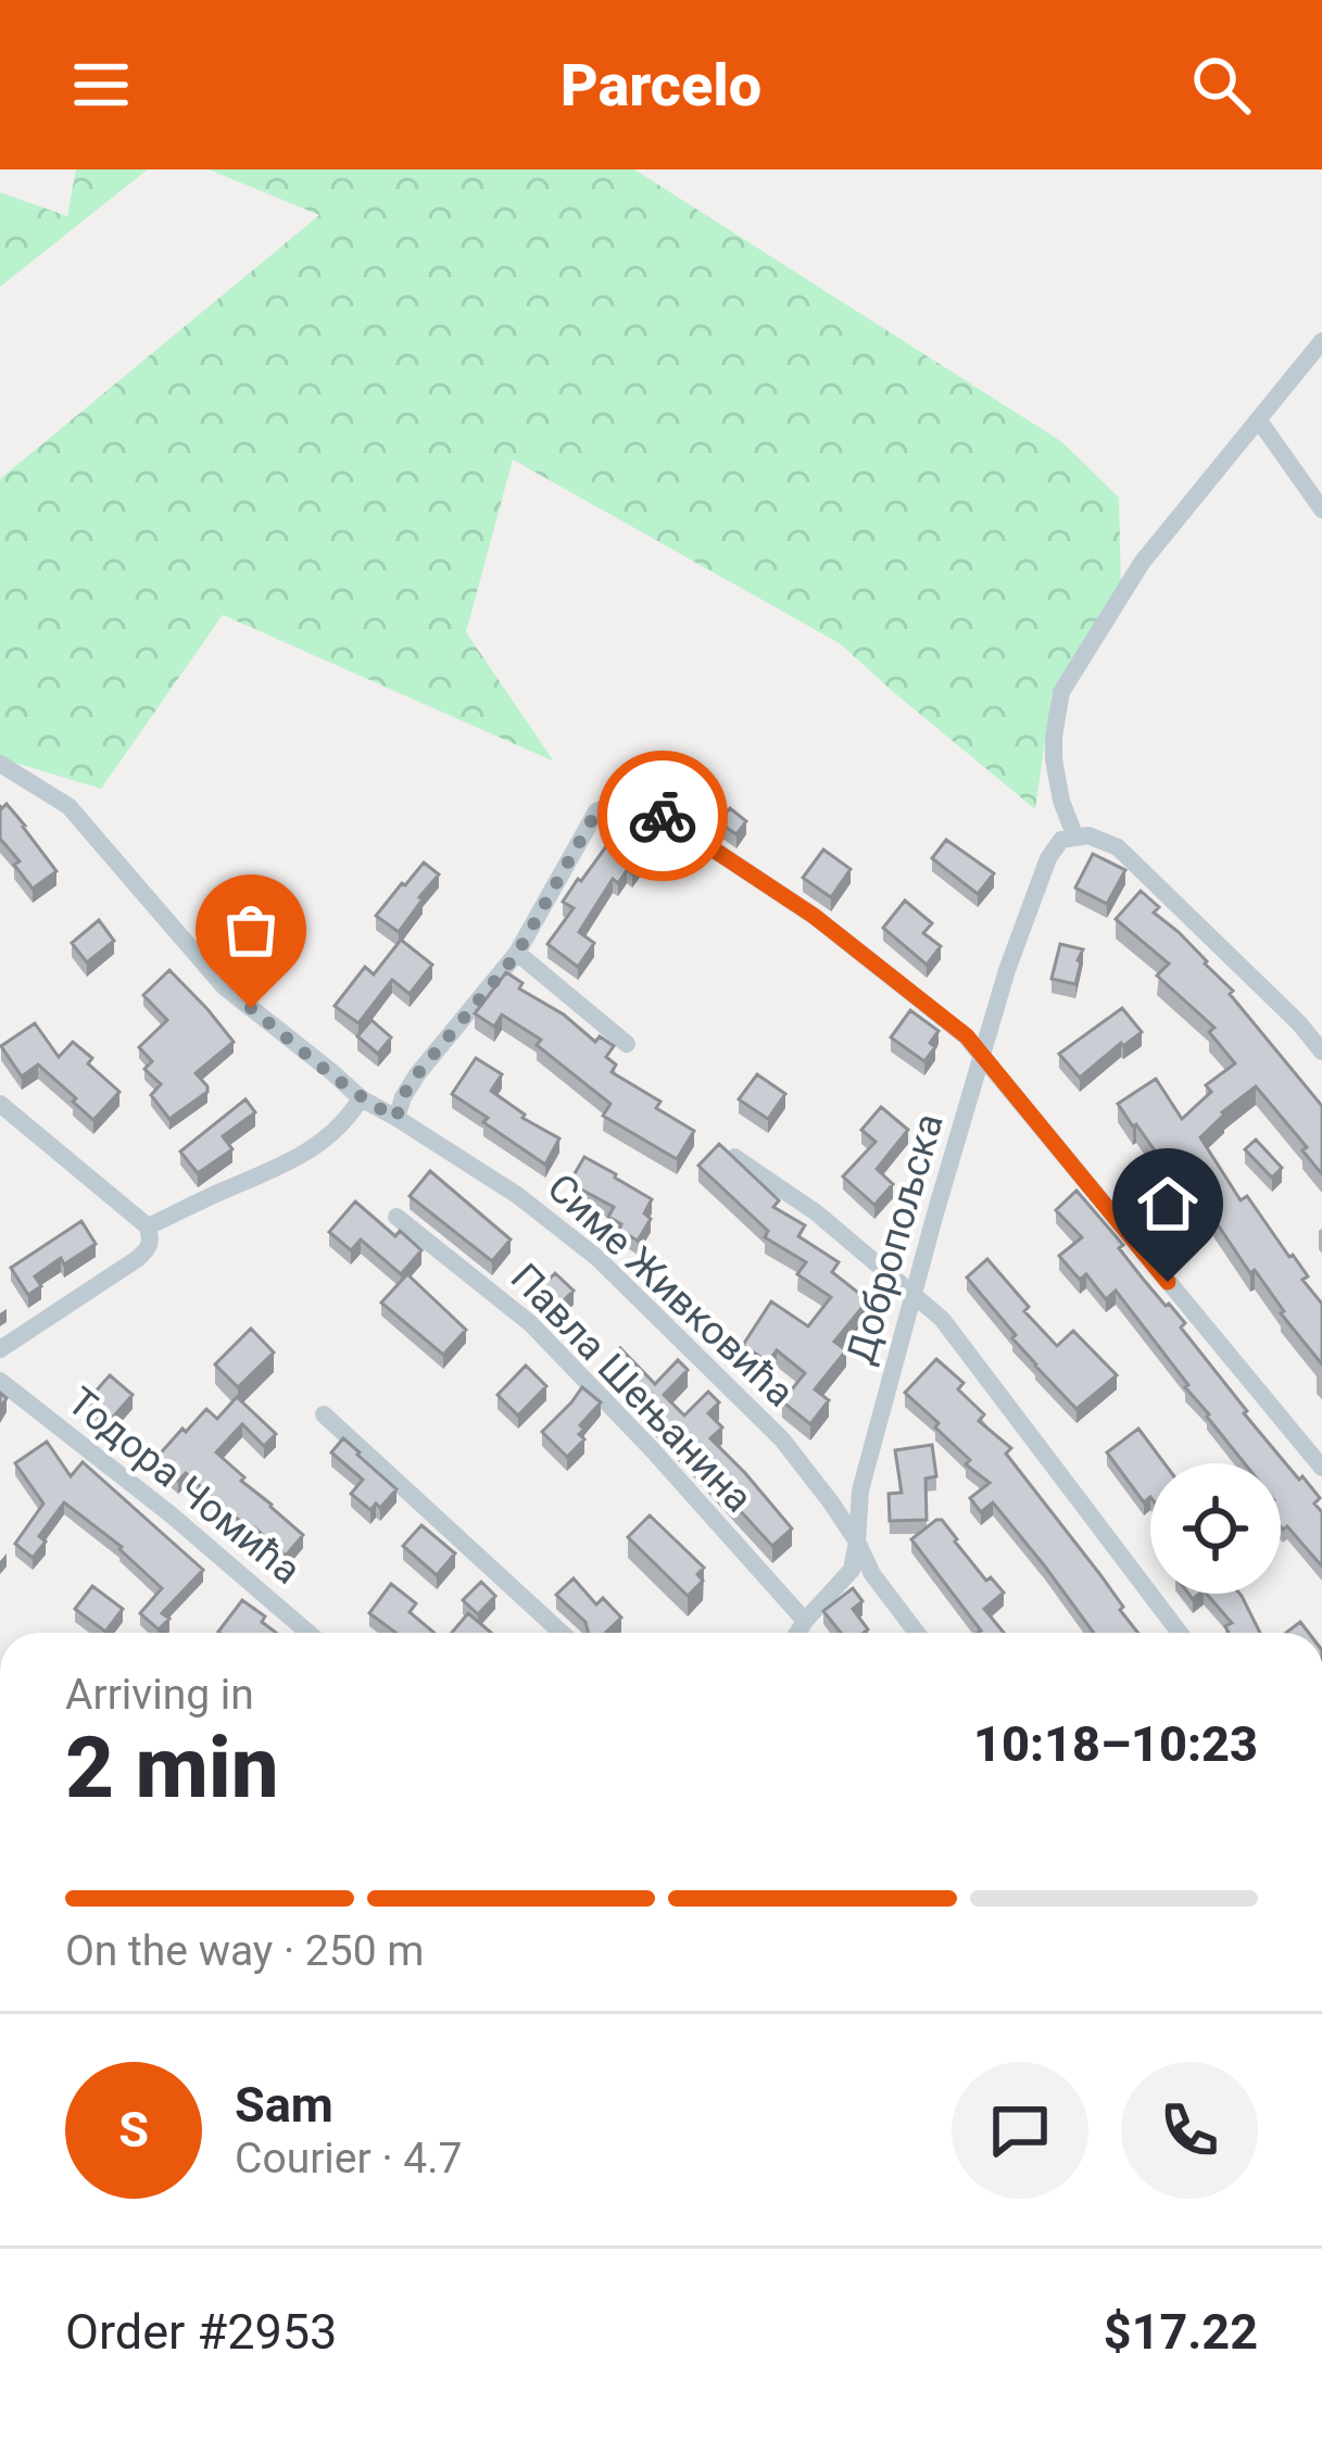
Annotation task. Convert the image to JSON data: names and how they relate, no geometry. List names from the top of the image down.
{
  "streets": {
    "street": [
      "Добропољска",
      "Симе Живковића",
      "Павла Шењанина",
      "Тодора Чомића"
    ]
  },
  "crossings": [
    ["Добропољска", "Симе Живковића"],
    ["Добропољска", "Павла Шењанина"]
  ],
  "page": {
    "header": "Parcelo",
    "heading": ["2 min", "Arriving in", "10:18–10:23"],
    "panel": [
      "Sam",
      "Courier · 4.7",
      "Order #2953",
      "$17.22"
    ],
    "bar": "On the way · 250 m",
    "round": "S"
  }
}
